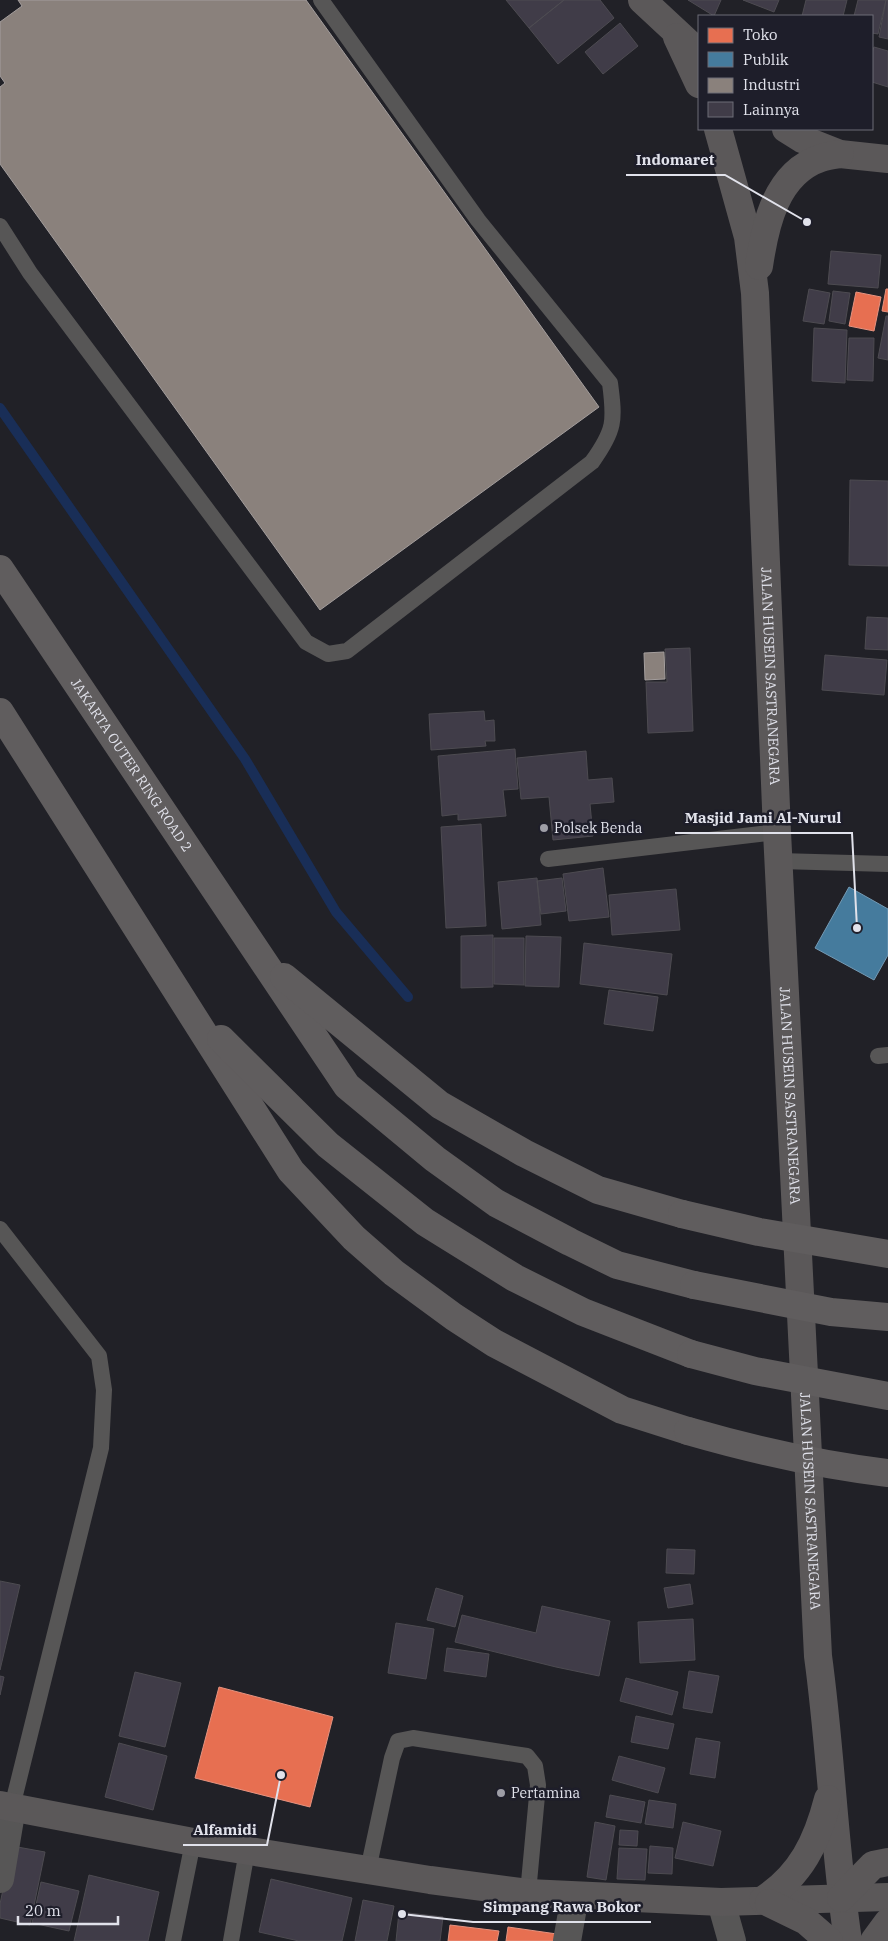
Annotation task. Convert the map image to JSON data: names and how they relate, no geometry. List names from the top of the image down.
{
  "streets": {
    "highway": ["JAKARTA OUTER RING ROAD 2"],
    "main road": ["JALAN HUSEIN SASTRANEGARA"]
  },
  "places": [
    "Indomaret",
    "Polsek Benda",
    "Masjid Jami Al-Nurul",
    "Alfamidi",
    "Pertamina",
    "Simpang Rawa Bokor"
  ],
  "legend": [
    "Toko",
    "Publik",
    "Industri",
    "Lainnya"
  ],
  "scale_bar": "20 m"
}
